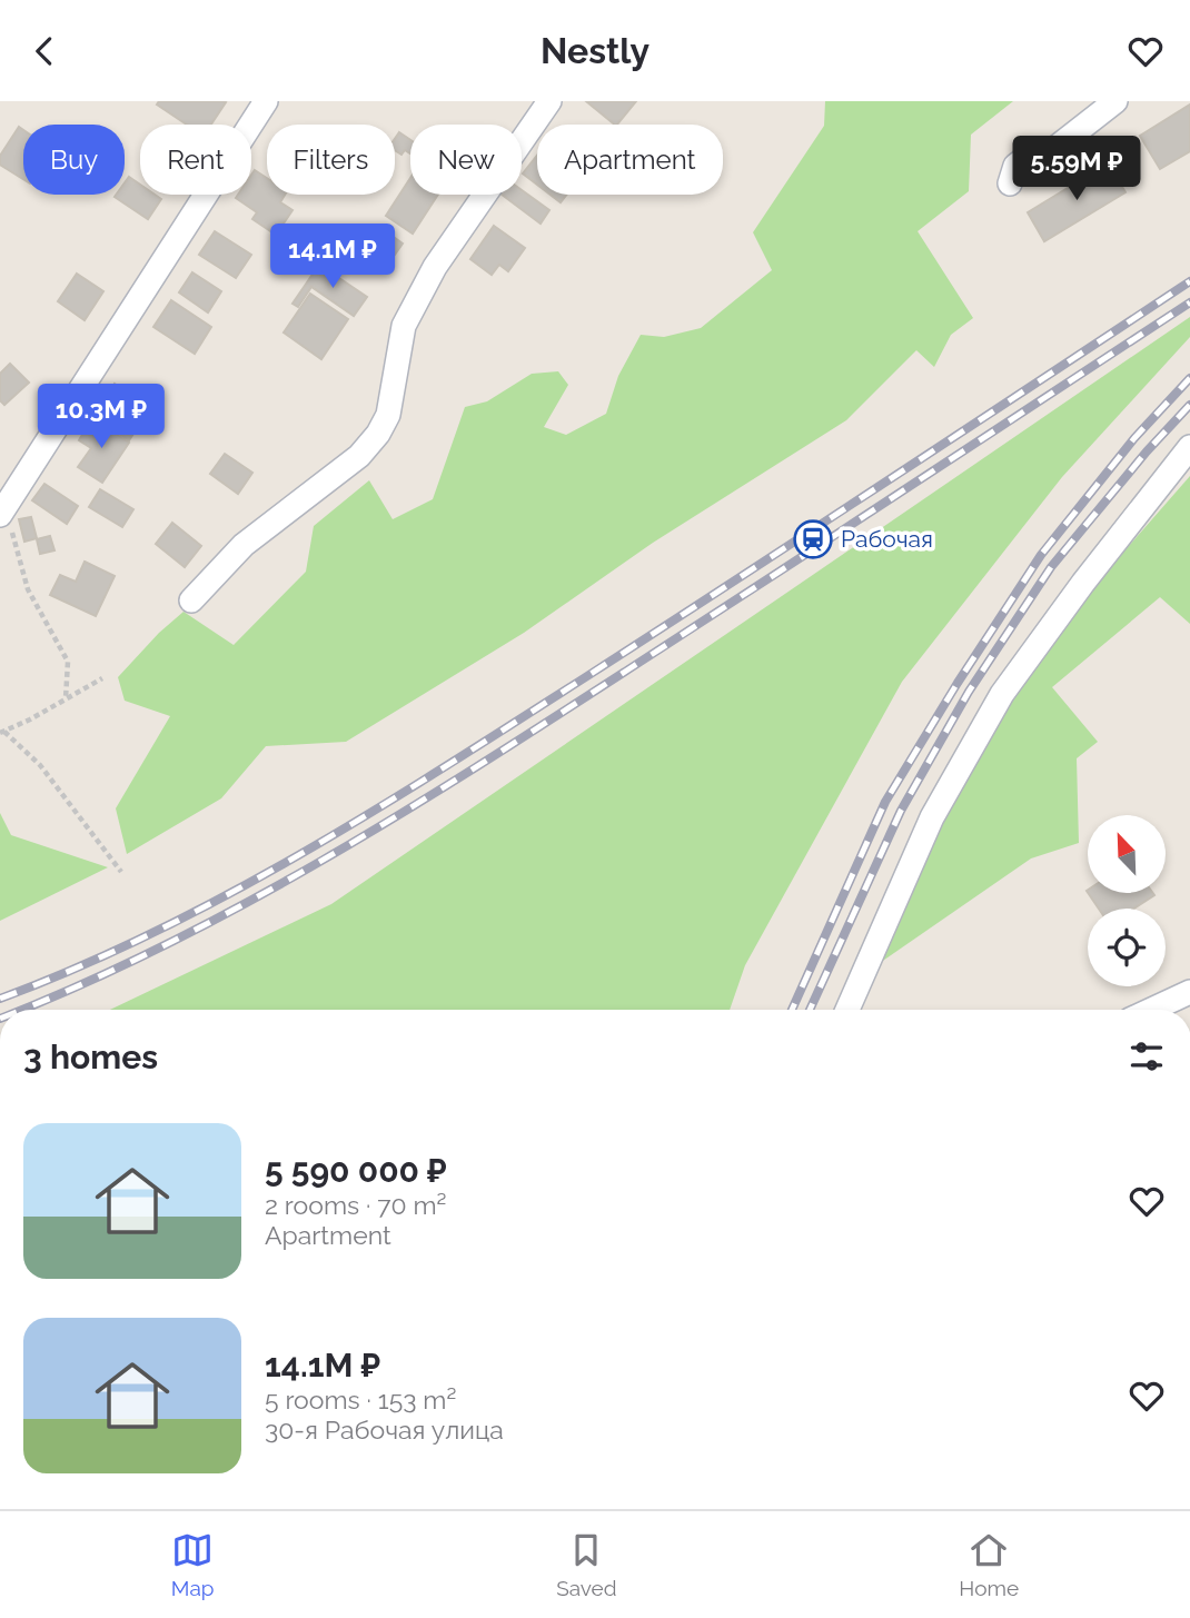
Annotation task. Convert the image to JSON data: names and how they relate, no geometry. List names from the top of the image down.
{
  "places": {
    "station": ["Рабочая"]
  },
  "north": "top left",
  "page": {
    "header": "Nestly",
    "chip": [
      "Buy",
      "Rent",
      "Filters",
      "New",
      "Apartment"
    ],
    "price": ["5.59M ₽", "14.1M ₽", "10.3M ₽"],
    "heading": "3 homes",
    "list": [
      {
        "name": "5 590 000 ₽",
        "note": "2 rooms · 70 m² · Apartment"
      },
      {
        "name": "14.1M ₽",
        "note": "5 rooms · 153 m² · 30-я Рабочая улица"
      }
    ],
    "tabs": ["Map", "Saved", "Home"]
  }
}
